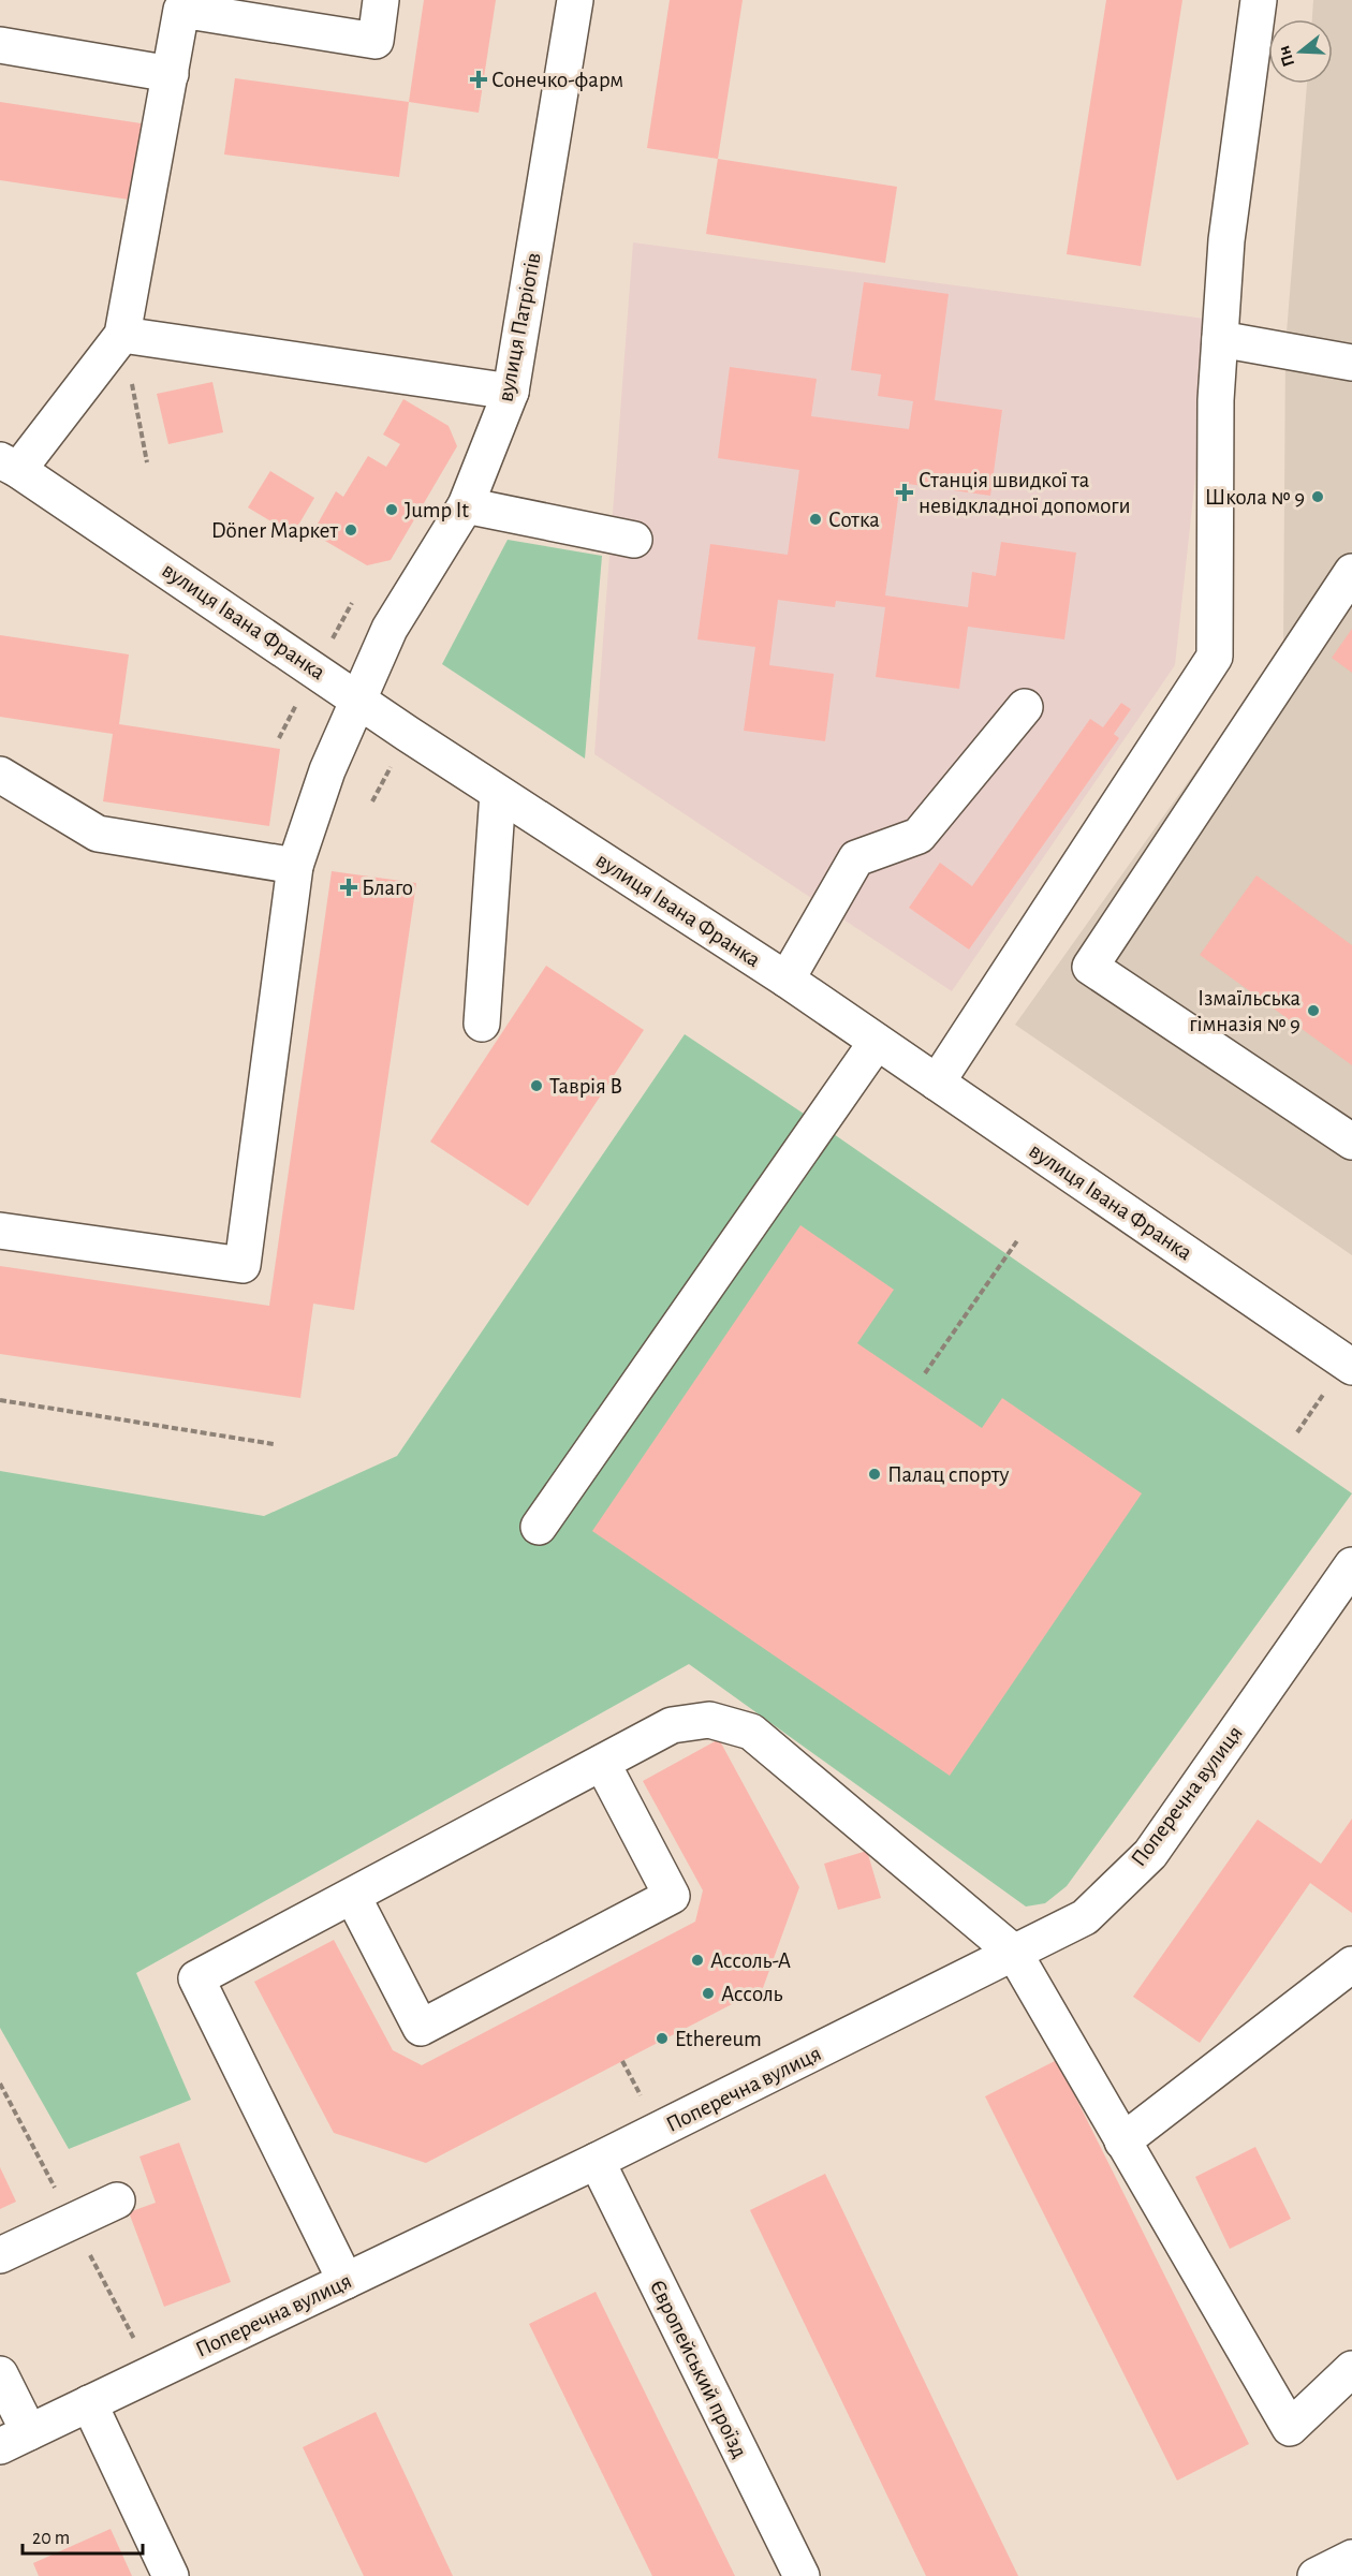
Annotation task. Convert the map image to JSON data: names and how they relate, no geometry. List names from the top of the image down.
{
  "streets": {
    "street": [
      "вулиця Патріотів",
      "вулиця Івана Франка",
      "Поперечна вулиця",
      "Європейський проїзд"
    ]
  },
  "crossings": [
    ["вулиця Патріотів", "вулиця Івана Франка"],
    ["Поперечна вулиця", "Європейський проїзд"]
  ],
  "places": {
    "health": ["Сонечко-фарм", "Станція швидкої та невідкладної допомоги", "Благо"],
    "other": [
      "Школа № 9",
      "Jump It",
      "Сотка",
      "Döner Маркет",
      "Ізмаїльська гімназія № 9",
      "Таврія В",
      "Палац спорту",
      "Ассоль-А",
      "Ассоль",
      "Ethereum"
    ]
  },
  "scale_bar": "20 m",
  "north": "left"
}
